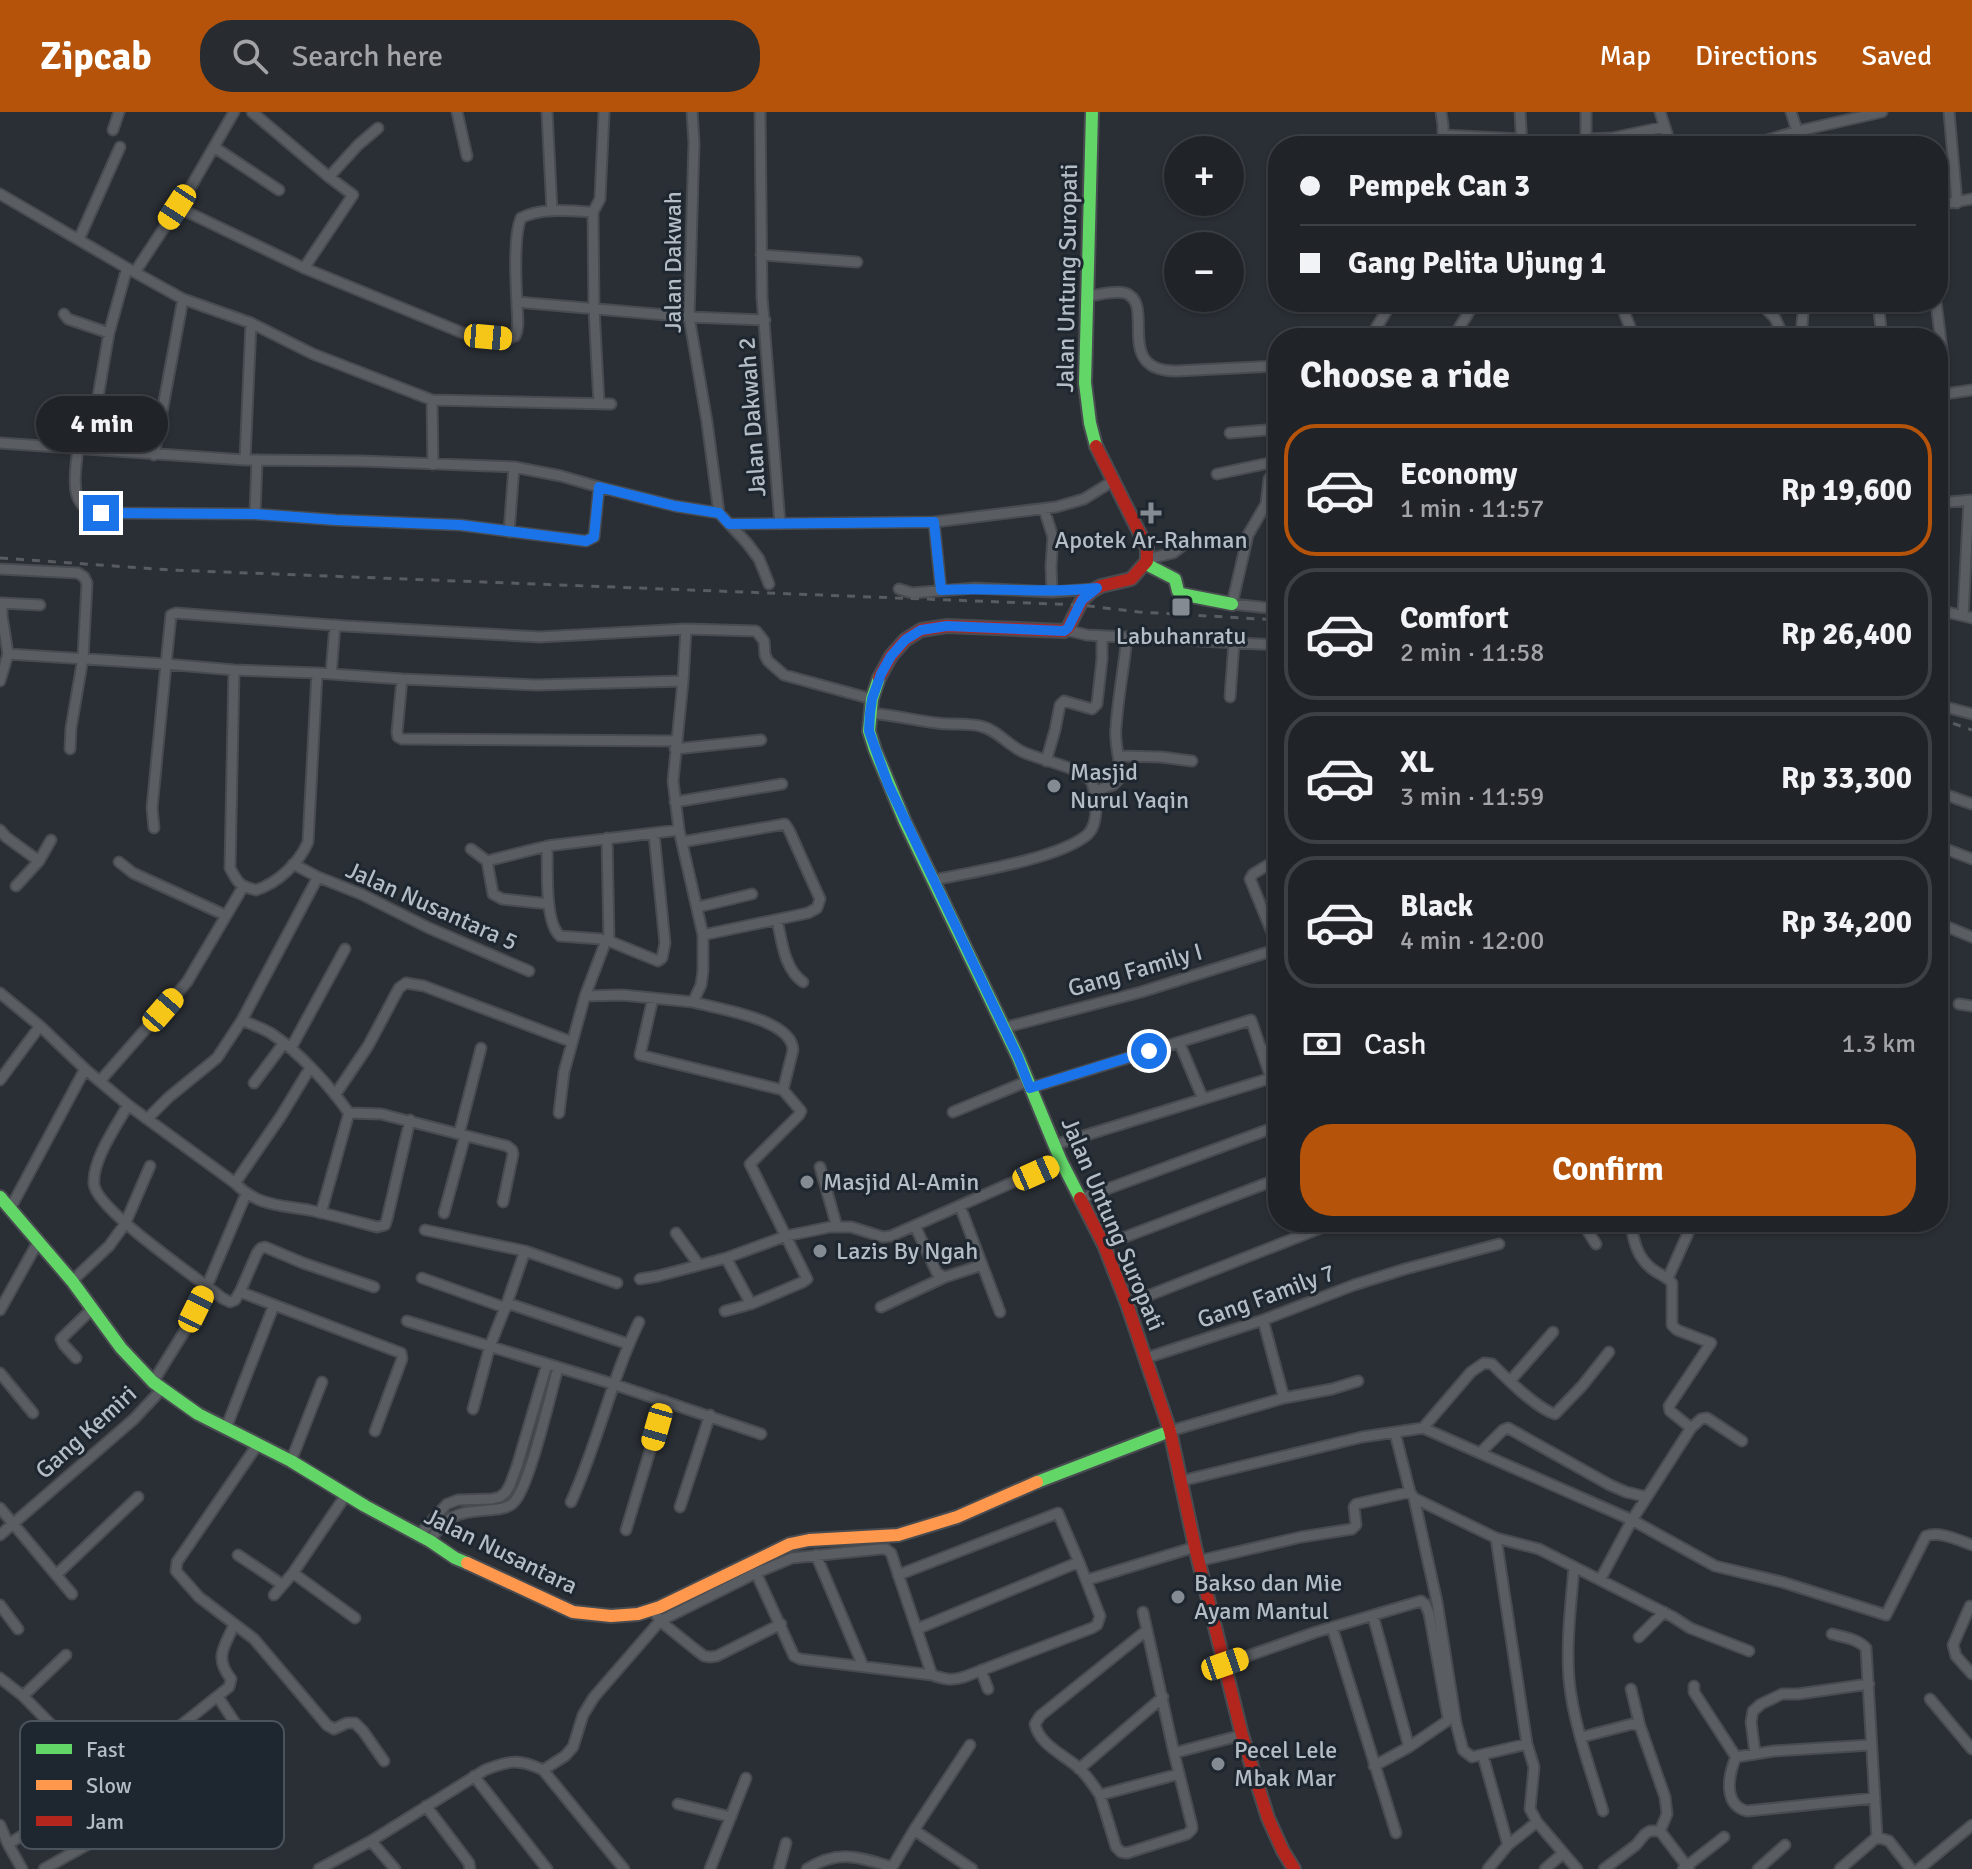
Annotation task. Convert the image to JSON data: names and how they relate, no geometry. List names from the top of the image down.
{
  "streets": {
    "main road": ["Jalan Untung Suropati", "Jalan Nusantara"],
    "street": [
      "Jalan Dakwah",
      "Jalan Dakwah 2",
      "Jalan Nusantara 5",
      "Gang Family I",
      "Gang Family 7",
      "Gang Kemiri"
    ]
  },
  "crossings": [
    ["Jalan Untung Suropati", "Jalan Dakwah 2"],
    ["Jalan Untung Suropati", "Gang Family I"],
    ["Jalan Untung Suropati", "Gang Family 7"],
    ["Jalan Untung Suropati", "Jalan Nusantara"],
    ["Gang Kemiri", "Jalan Nusantara"]
  ],
  "places": {
    "health": ["Apotek Ar-Rahman"],
    "transit": ["Labuhanratu"],
    "other": [
      "Masjid Nurul Yaqin",
      "Masjid Al-Amin",
      "Lazis By Ngah",
      "Bakso dan Mie Ayam Mantul",
      "Pecel Lele Mbak Mar"
    ]
  },
  "legend": ["Fast", "Slow", "Jam"],
  "page": {
    "header": "Zipcab",
    "search": "Search here",
    "nav": ["Map", "Directions", "Saved"],
    "map_buttons": ["+", "−"],
    "banner": ["Pempek Can 3", "Gang Pelita Ujung 1"],
    "heading": "Choose a ride",
    "bubble": "4 min",
    "list": [
      {
        "name": "Economy",
        "note": "1 min · 11:57",
        "value": "Rp 19,600"
      },
      {
        "name": "Comfort",
        "note": "2 min · 11:58",
        "value": "Rp 26,400"
      },
      {
        "name": "XL",
        "note": "3 min · 11:59",
        "value": "Rp 33,300"
      },
      {
        "name": "Black",
        "note": "4 min · 12:00",
        "value": "Rp 34,200"
      }
    ],
    "pay": ["Cash", "1.3 km"],
    "buttons": "Confirm"
  }
}
